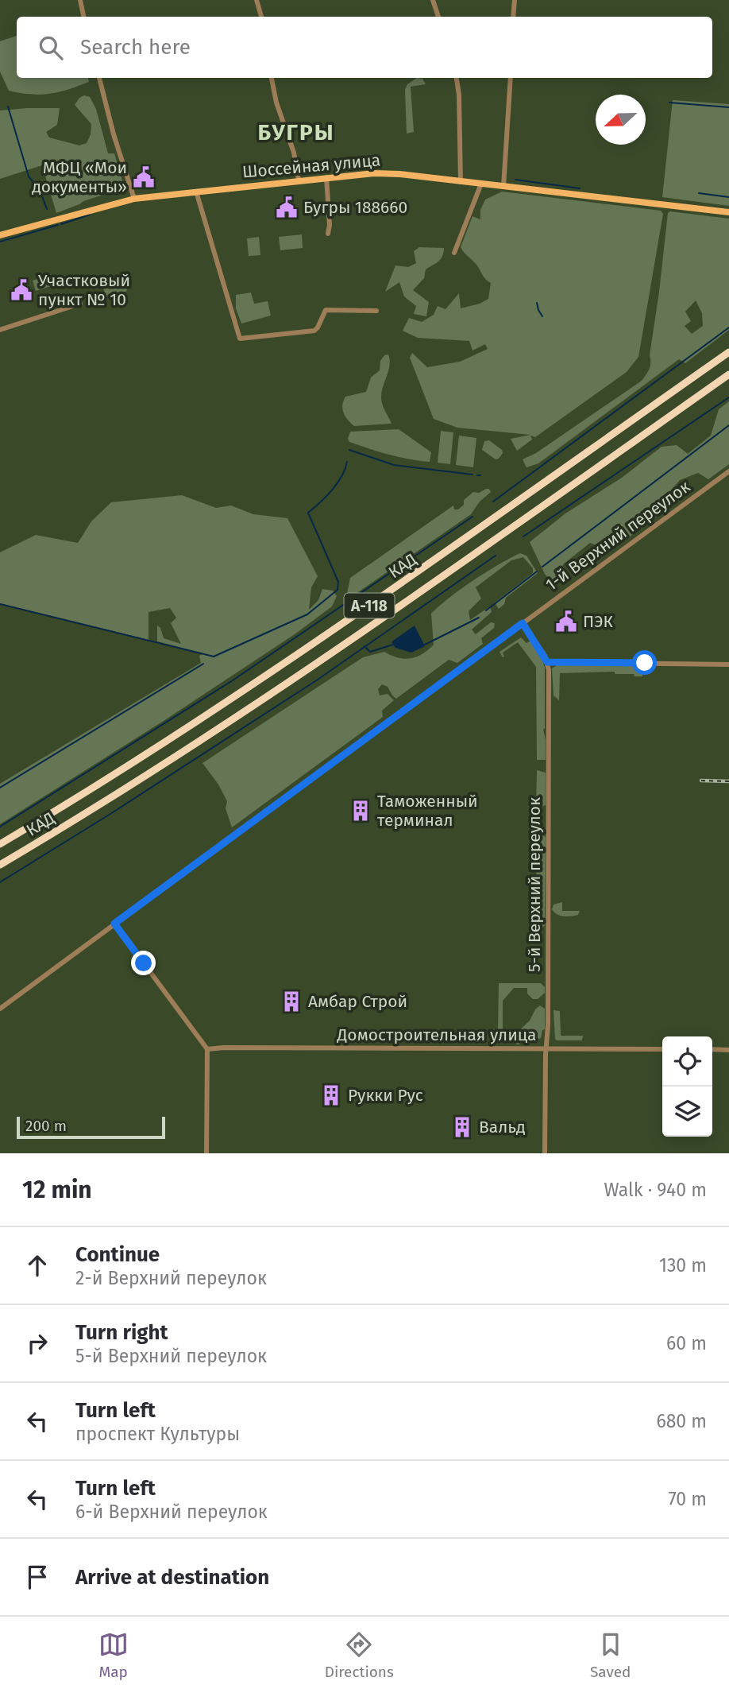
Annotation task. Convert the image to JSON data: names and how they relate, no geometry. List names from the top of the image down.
{
  "streets": {
    "highway": ["КАД", "А-118"],
    "main road": ["Шоссейная улица"],
    "street": ["1-й Верхний переулок", "5-й Верхний переулок", "Домостроительная улица"]
  },
  "crossings": [
    ["1-й Верхний переулок", "5-й Верхний переулок"],
    ["5-й Верхний переулок", "Домостроительная улица"]
  ],
  "districts": ["БУГРЫ"],
  "places": {
    "public building": [
      "МФЦ «Мои документы»",
      "Бугры 188660",
      "Участковый пункт № 10",
      "ПЭК"
    ],
    "building": [
      "Таможенный терминал",
      "Амбар Строй",
      "Рукки Рус",
      "Вальд"
    ]
  },
  "scale_bar": "200 m",
  "north": "left",
  "page": {
    "search": "Search here",
    "scale": "200 m",
    "heading": ["12 min", "Walk · 940 m"],
    "list": [
      ["Continue", "2-й Верхний переулок", "130 m"],
      ["Turn right", "5-й Верхний переулок", "60 m"],
      ["Turn left", "проспект Культуры", "680 m"],
      ["Turn left", "6-й Верхний переулок", "70 m"],
      "Arrive at destination"
    ],
    "nav": ["Map", "Directions", "Saved"]
  }
}
